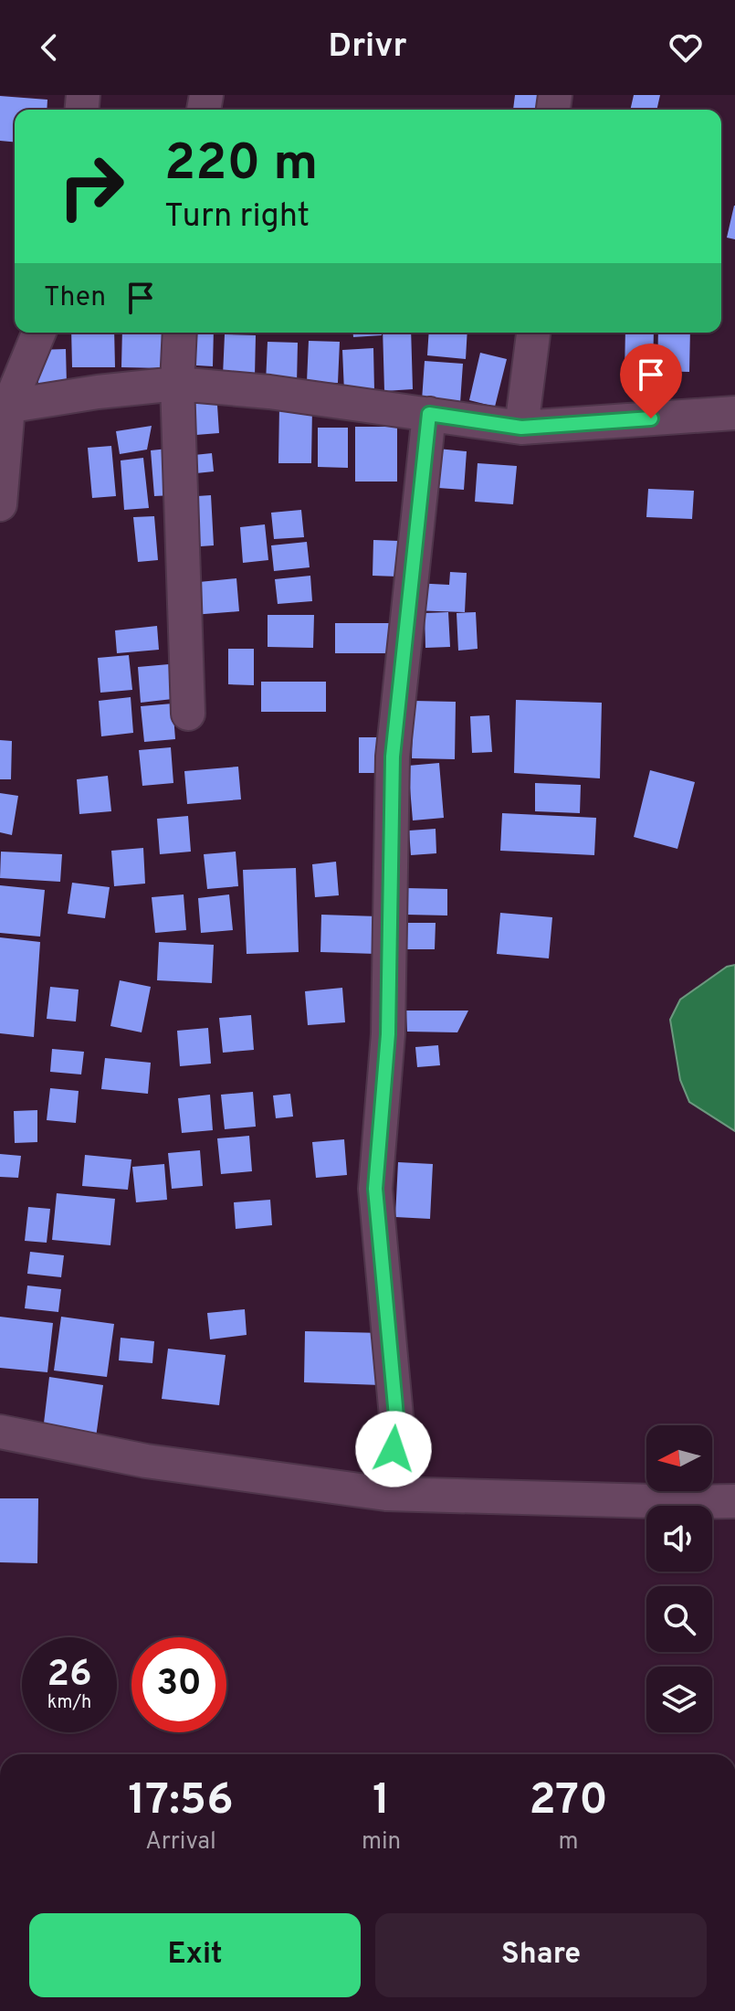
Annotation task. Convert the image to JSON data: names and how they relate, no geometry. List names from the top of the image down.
{
  "north": "left",
  "page": {
    "header": "Drivr",
    "turn": ["220 m", "Turn right"],
    "then": "Then",
    "speed": "26 km/h",
    "limit": "30",
    "eta": [
      "17:56",
      "Arrival",
      "1",
      "min",
      "270",
      "m"
    ],
    "buttons": ["Exit", "Share"]
  }
}
